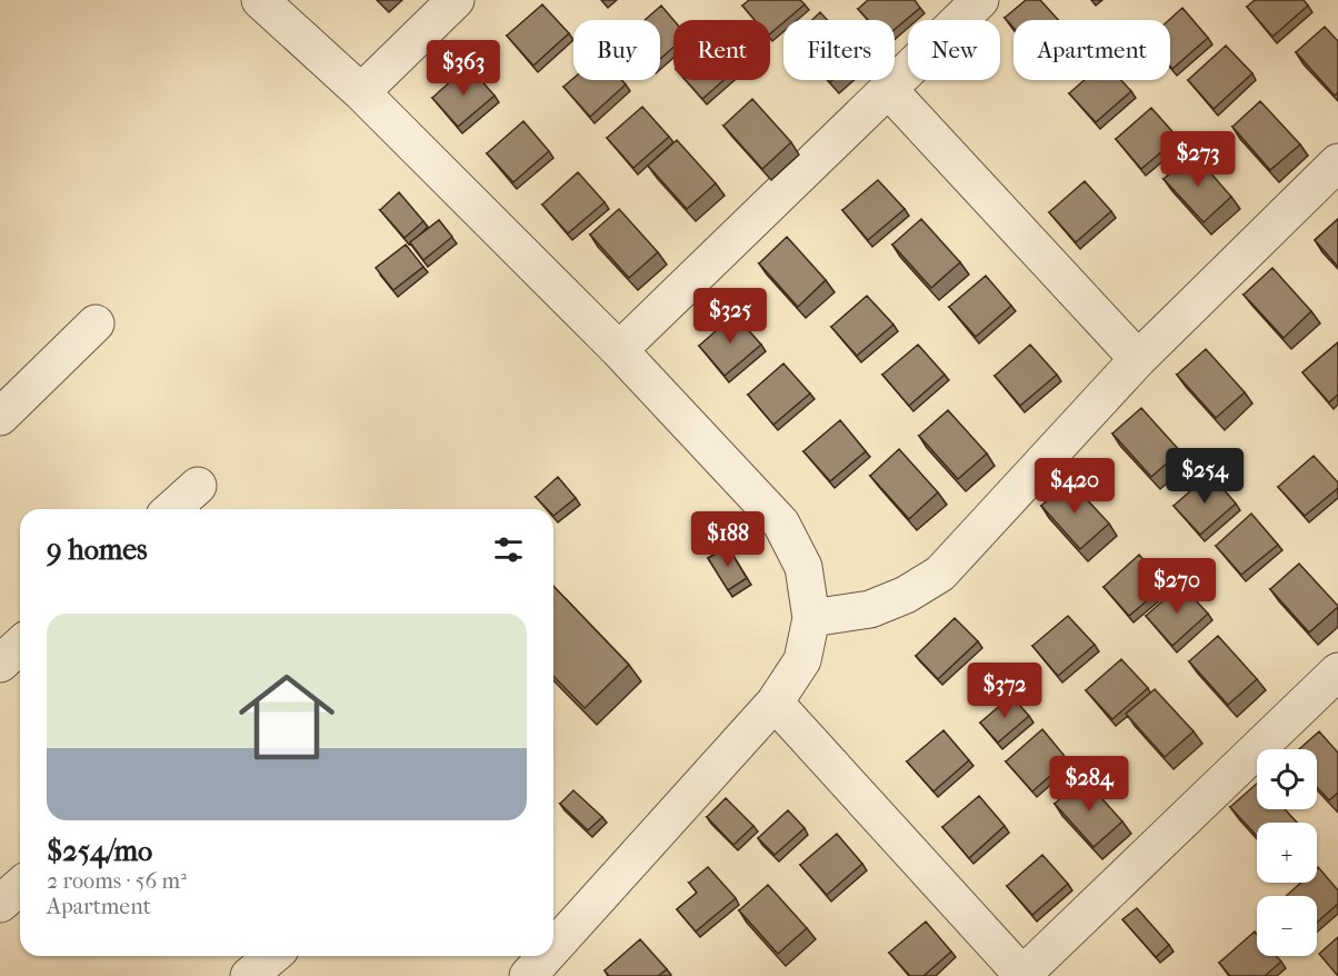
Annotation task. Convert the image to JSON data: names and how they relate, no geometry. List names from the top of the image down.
{
  "page": {
    "chip": [
      "Buy",
      "Rent",
      "Filters",
      "New",
      "Apartment"
    ],
    "price": [
      "$363",
      "$273",
      "$325",
      "$254",
      "$420",
      "$188",
      "$270",
      "$372",
      "$284"
    ],
    "heading": "9 homes",
    "list": [
      {
        "name": "$254/mo",
        "note": "2 rooms · 56 m² · Apartment"
      }
    ],
    "map_buttons": ["+", "−"]
  }
}
